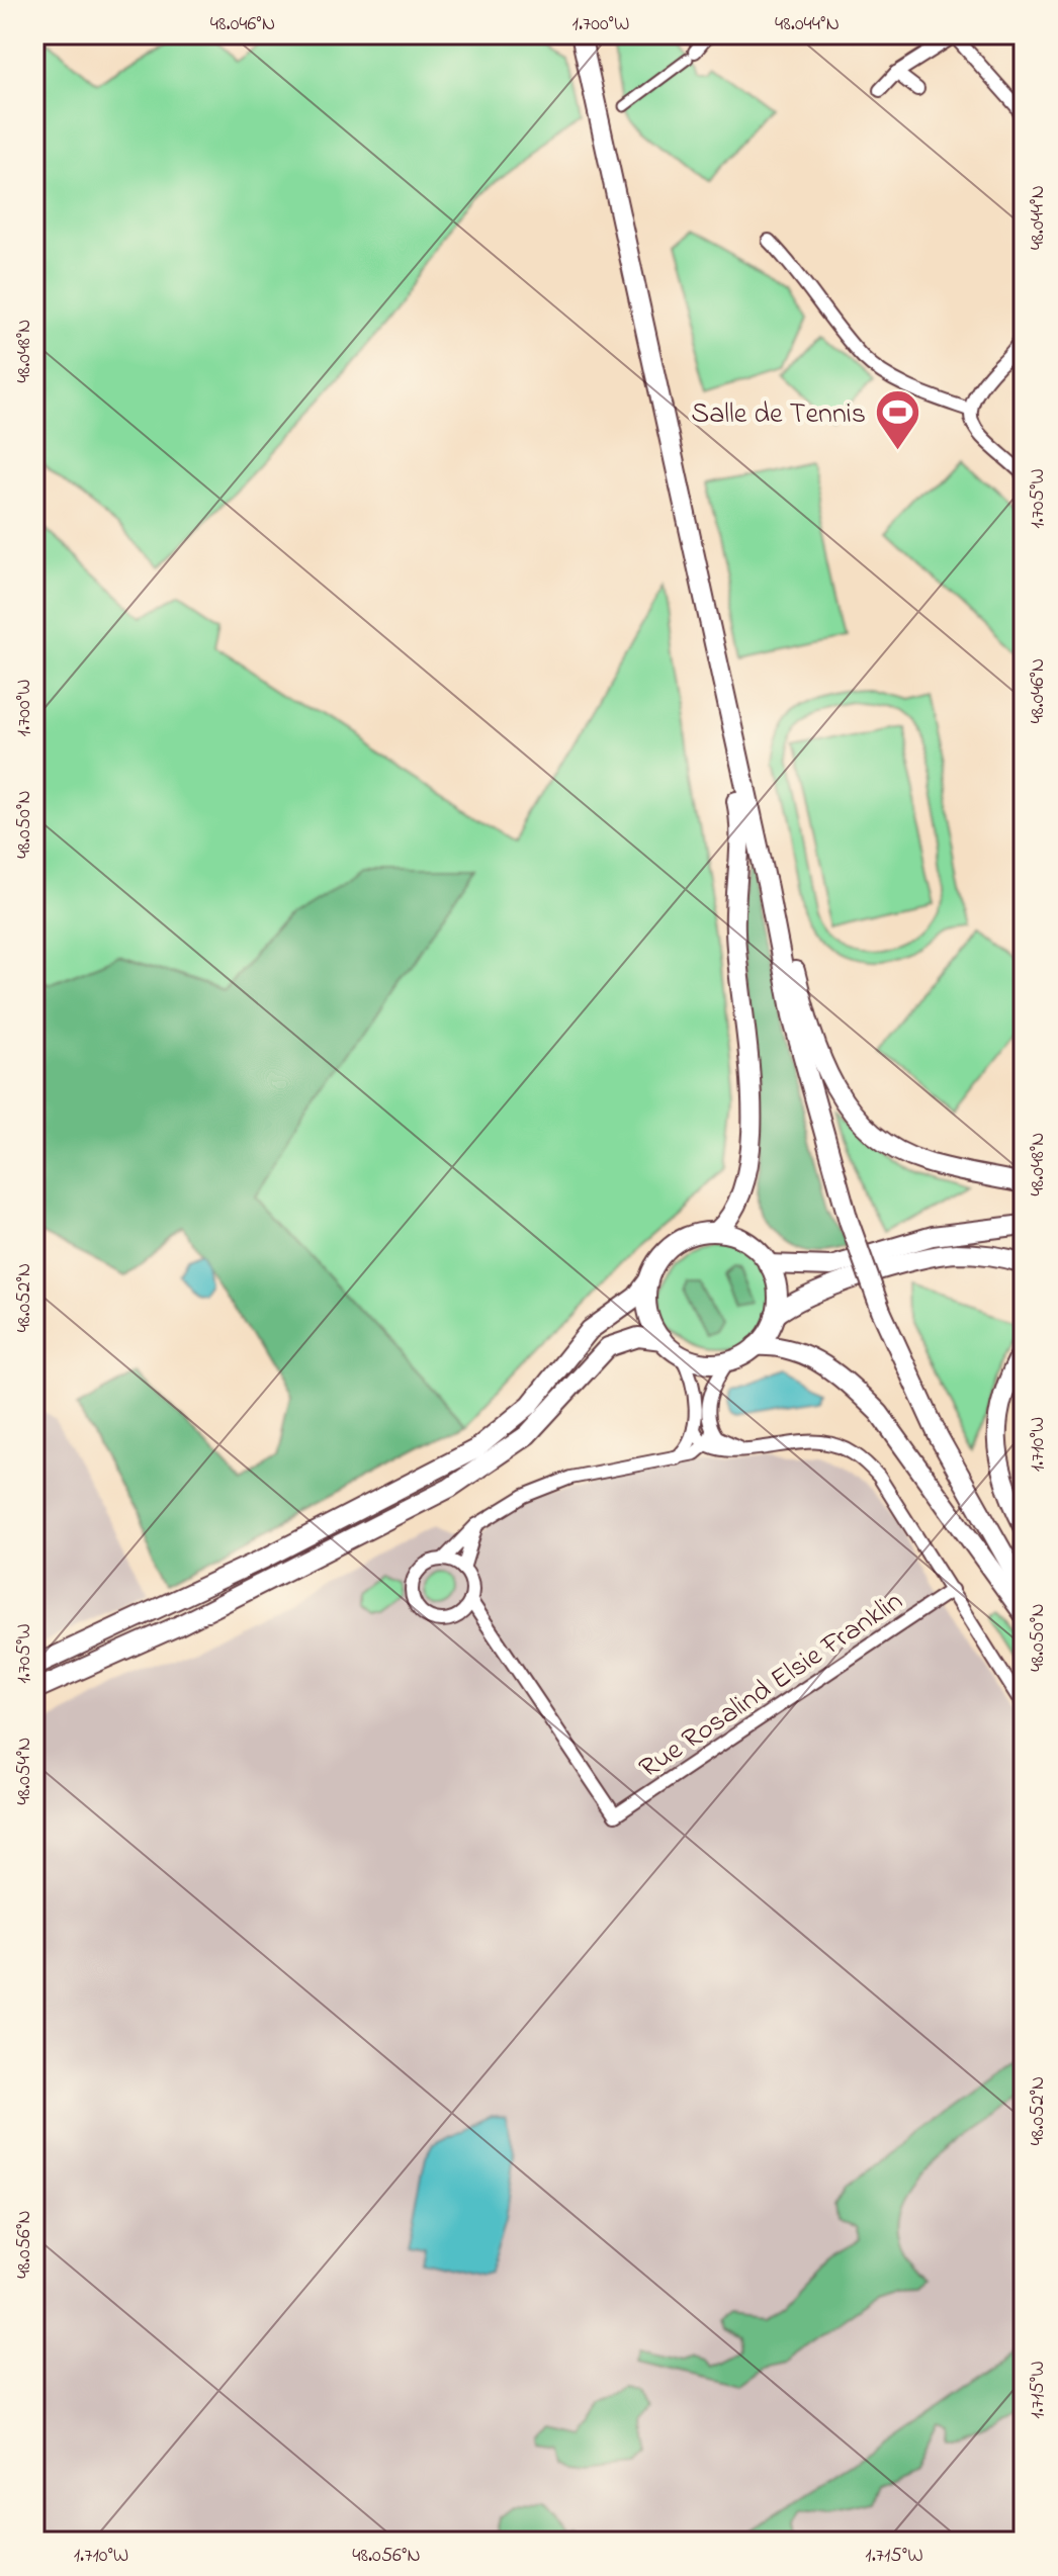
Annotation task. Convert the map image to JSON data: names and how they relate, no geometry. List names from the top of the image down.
{
  "streets": {
    "street": ["Rue Rosalind Elsie Franklin"]
  },
  "places": {
    "sports": ["Salle de Tennis"]
  },
  "coordinates": [
    "48.046°N",
    "1.700°W",
    "48.044°N",
    "48.048°N",
    "1.705°W",
    "48.050°N",
    "48.052°N",
    "1.710°W",
    "48.054°N",
    "48.056°N",
    "1.715°W"
  ]
}
